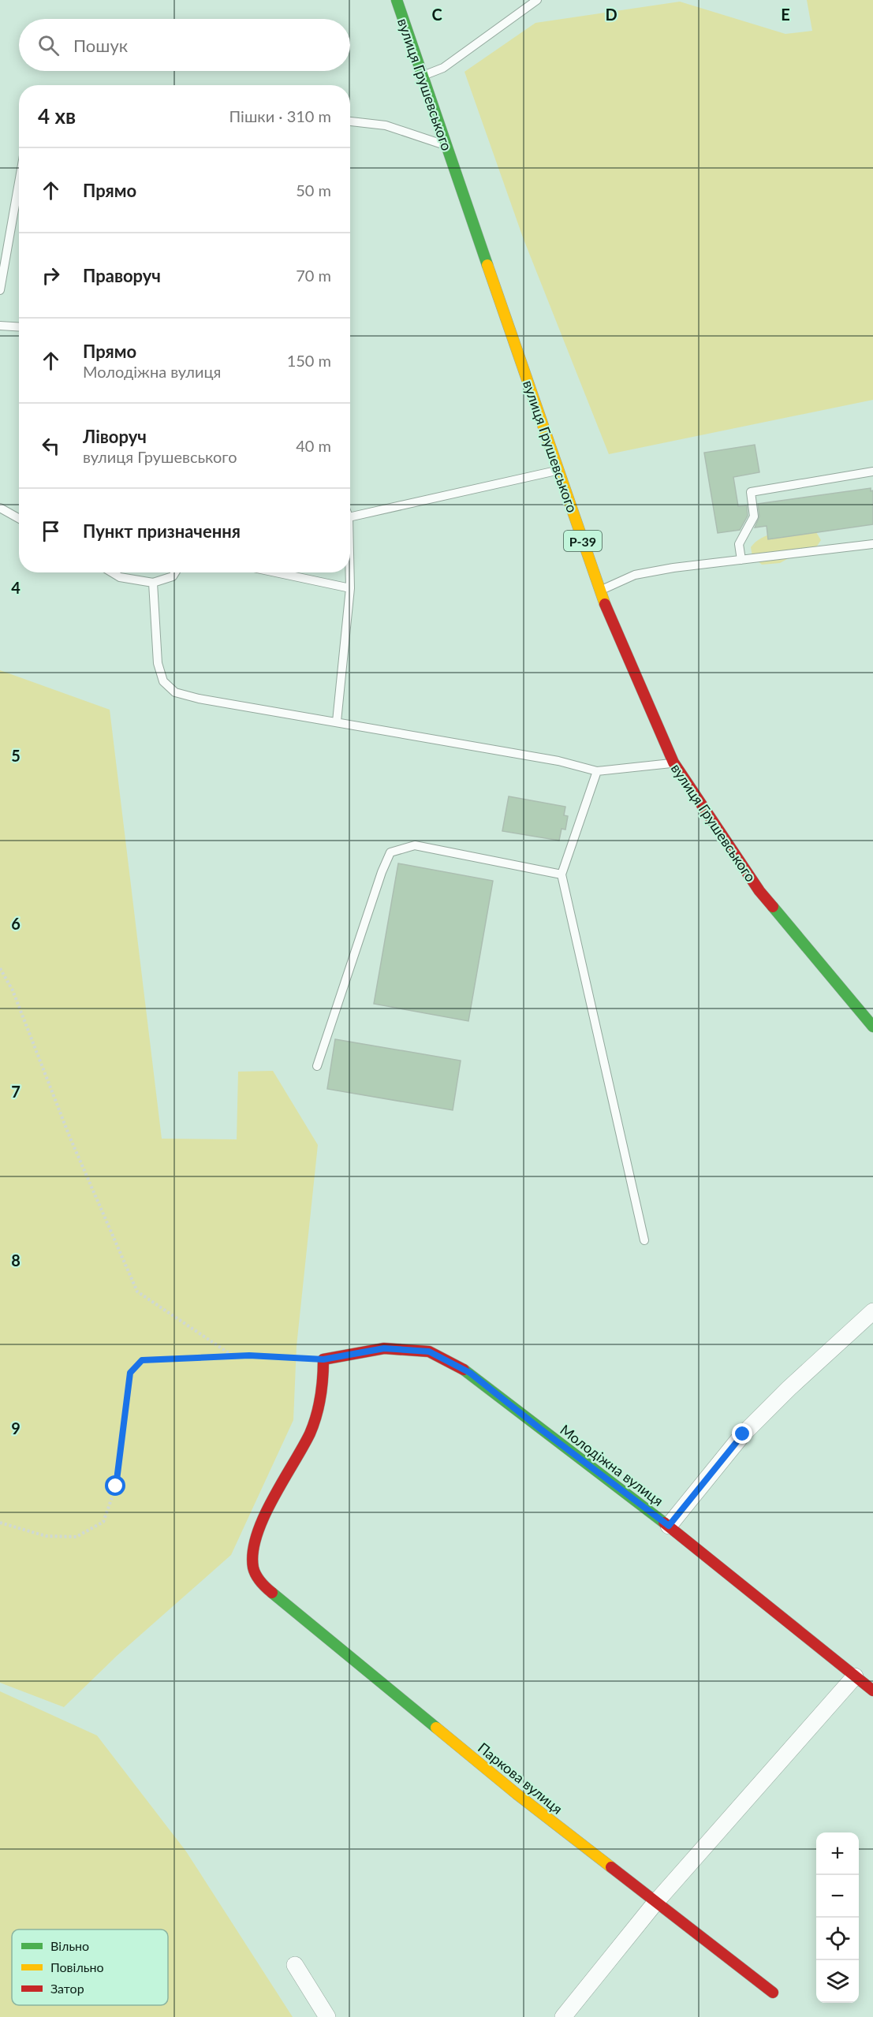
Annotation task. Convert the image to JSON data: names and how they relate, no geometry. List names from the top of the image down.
{
  "streets": {
    "street": [
      "вулиця Грушевського",
      "Р-39",
      "Молодіжна вулиця",
      "Паркова вулиця"
    ]
  },
  "crossings": [
    ["Молодіжна вулиця", "Паркова вулиця"]
  ],
  "legend": ["Вільно", "Повільно", "Затор"],
  "page": {
    "search": "Пошук",
    "heading": ["4 хв", "Пішки · 310 m"],
    "list": [
      ["Прямо", "50 m"],
      ["Праворуч", "70 m"],
      ["Прямо", "Молодіжна вулиця", "150 m"],
      ["Ліворуч", "вулиця Грушевського", "40 m"],
      "Пункт призначення"
    ],
    "map_buttons": ["+", "−"]
  },
  "grid": {
    "columns": ["C", "D", "E"],
    "rows": [
      "4",
      "5",
      "6",
      "7",
      "8",
      "9"
    ]
  }
}
